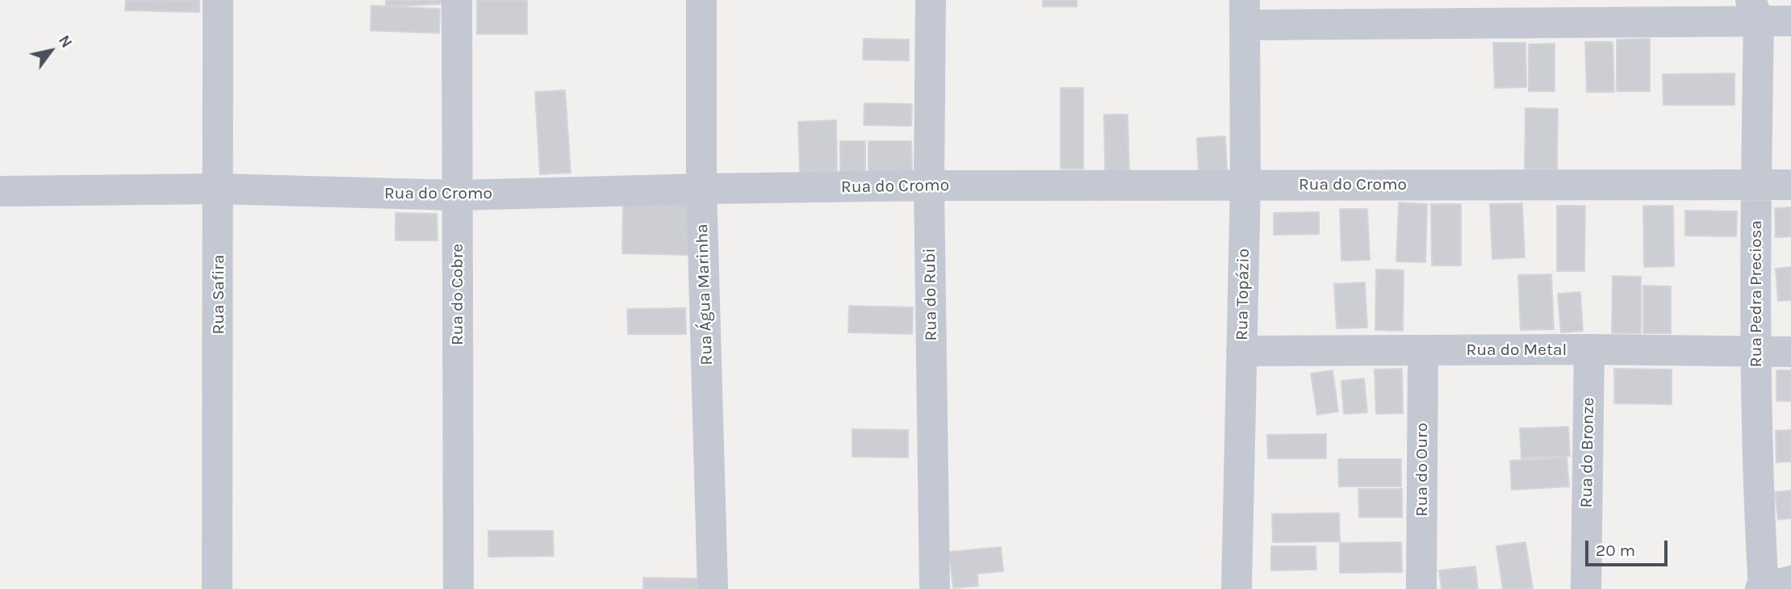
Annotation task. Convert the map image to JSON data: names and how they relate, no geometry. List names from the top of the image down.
{
  "streets": {
    "street": [
      "Rua do Cromo",
      "Rua Pedra Preciosa",
      "Rua Safira",
      "Rua do Cobre",
      "Rua Água Marinha",
      "Rua do Rubi",
      "Rua Topázio",
      "Rua do Metal",
      "Rua do Bronze",
      "Rua do Ouro"
    ]
  },
  "crossings": [
    ["Rua do Cromo", "Rua Pedra Preciosa"],
    ["Rua do Cromo", "Rua Safira"],
    ["Rua do Cromo", "Rua do Cobre"],
    ["Rua do Cromo", "Rua Água Marinha"],
    ["Rua do Cromo", "Rua do Rubi"],
    ["Rua do Cromo", "Rua Topázio"],
    ["Rua Pedra Preciosa", "Rua do Metal"],
    ["Rua Topázio", "Rua do Metal"],
    ["Rua do Metal", "Rua do Bronze"],
    ["Rua do Metal", "Rua do Ouro"]
  ],
  "scale_bar": "20 m",
  "north": "top right"
}
